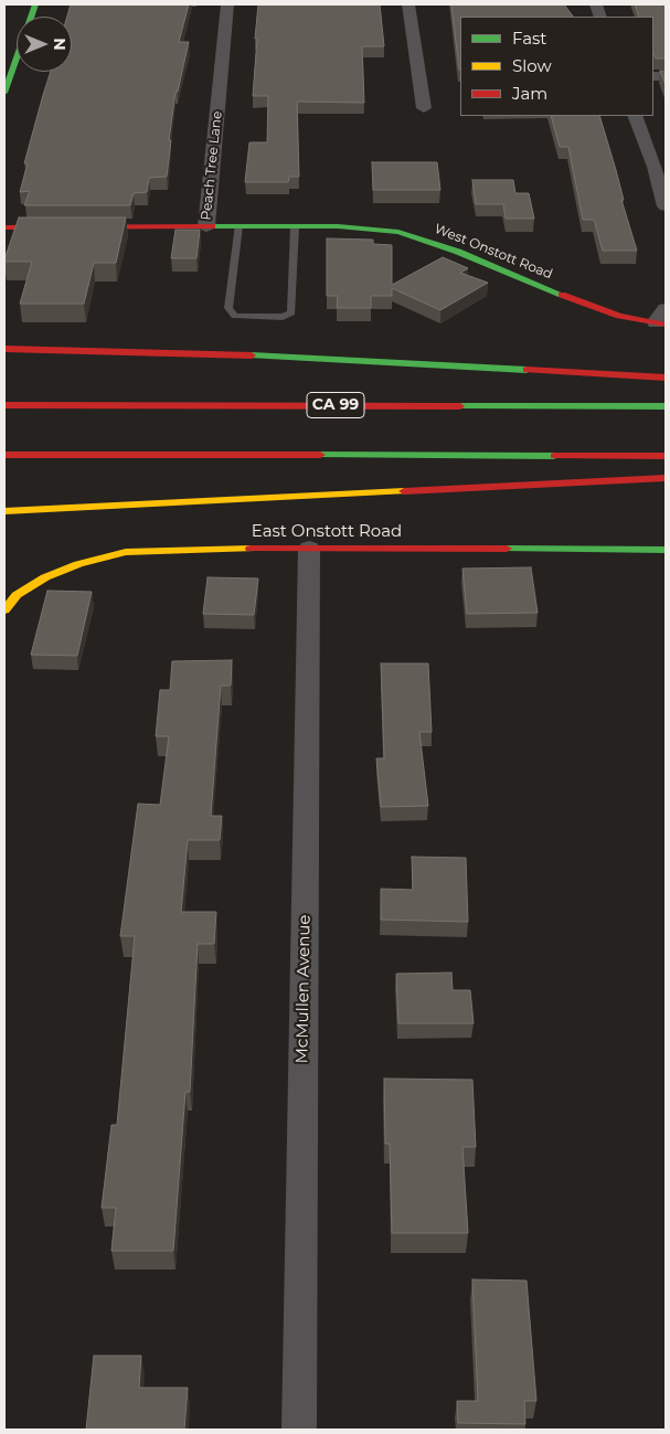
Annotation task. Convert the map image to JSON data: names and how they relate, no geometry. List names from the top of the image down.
{
  "streets": {
    "main road": [
      "Peach Tree Lane",
      "West Onstott Road",
      "CA 99",
      "East Onstott Road"
    ],
    "street": ["McMullen Avenue"]
  },
  "crossings": [
    ["Peach Tree Lane", "West Onstott Road"],
    ["East Onstott Road", "McMullen Avenue"]
  ],
  "legend": ["Fast", "Slow", "Jam"],
  "north": "right"
}
